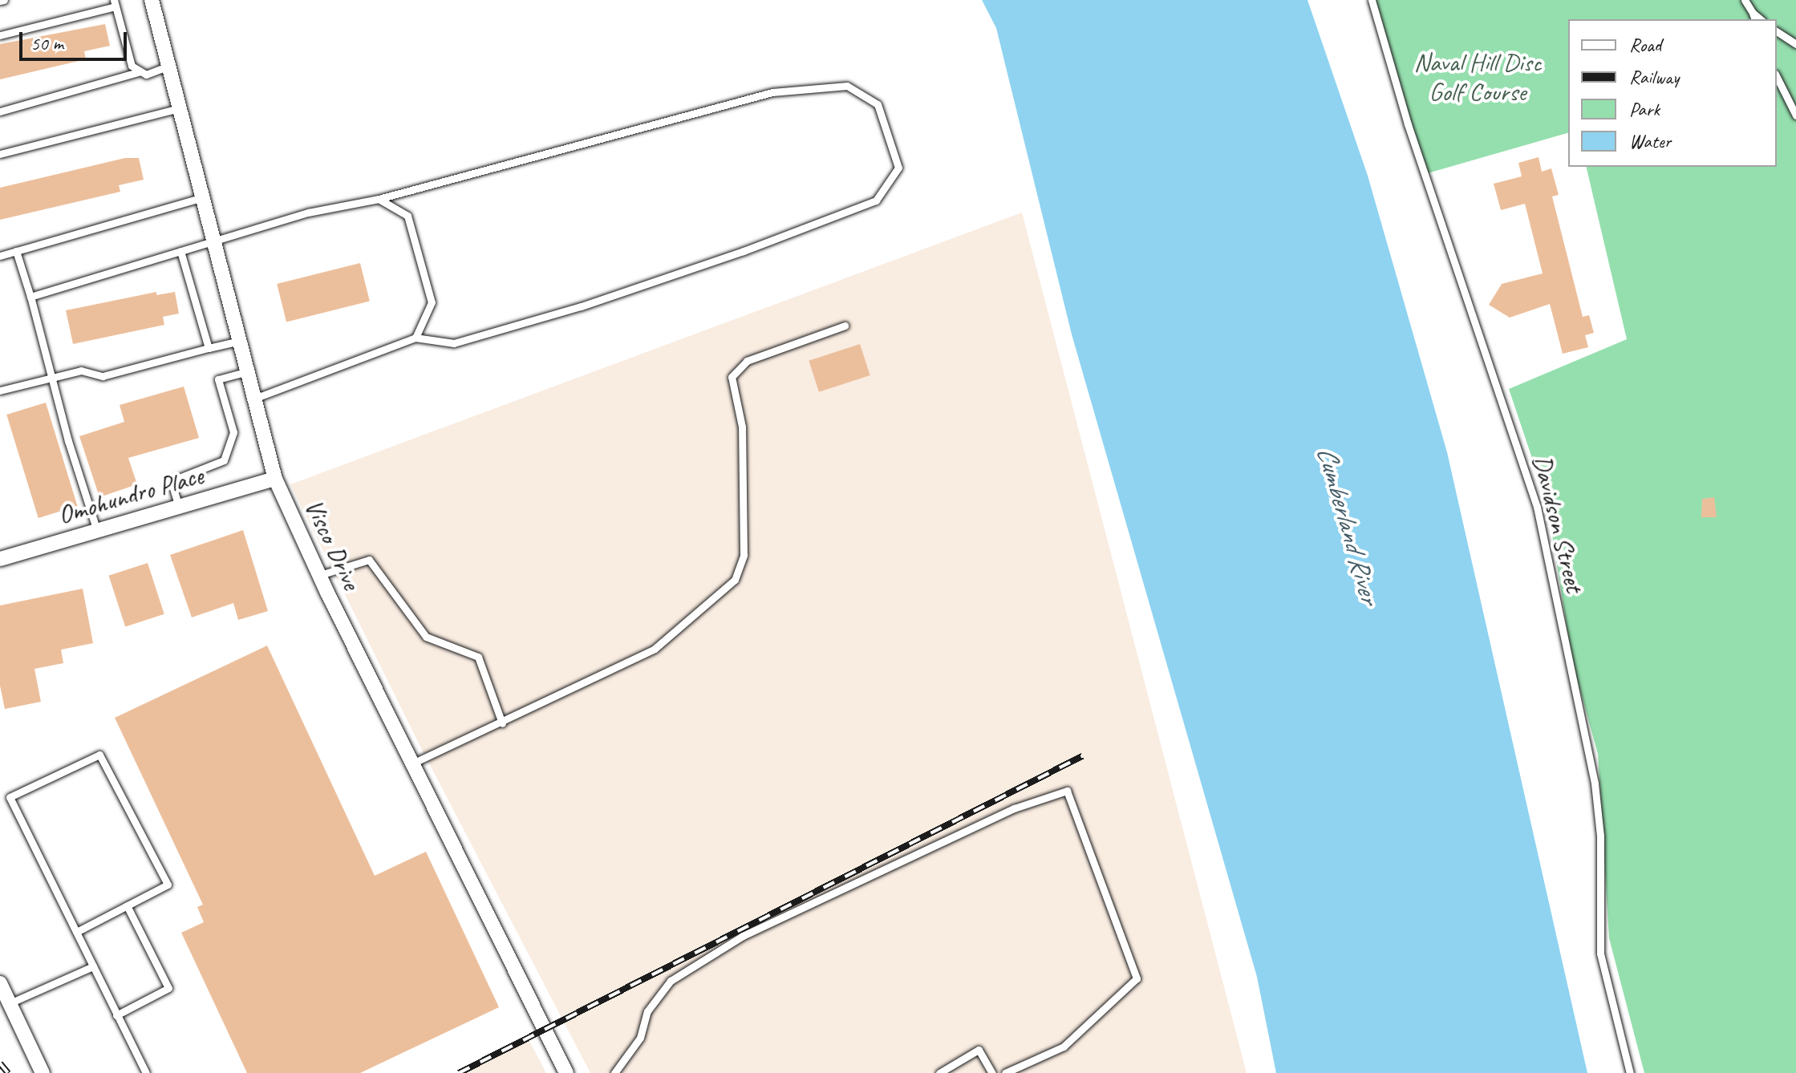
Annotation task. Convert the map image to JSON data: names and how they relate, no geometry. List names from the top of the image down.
{
  "streets": {
    "street": ["Omohundro Place", "Visco Drive"],
    "lane": ["Davidson Street"]
  },
  "crossings": [
    ["Omohundro Place", "Visco Drive"]
  ],
  "water": ["Cumberland River"],
  "parks": ["Naval Hill Disc Golf Course"],
  "legend": [
    "Road",
    "Railway",
    "Park",
    "Water"
  ],
  "scale_bar": "50 m"
}
